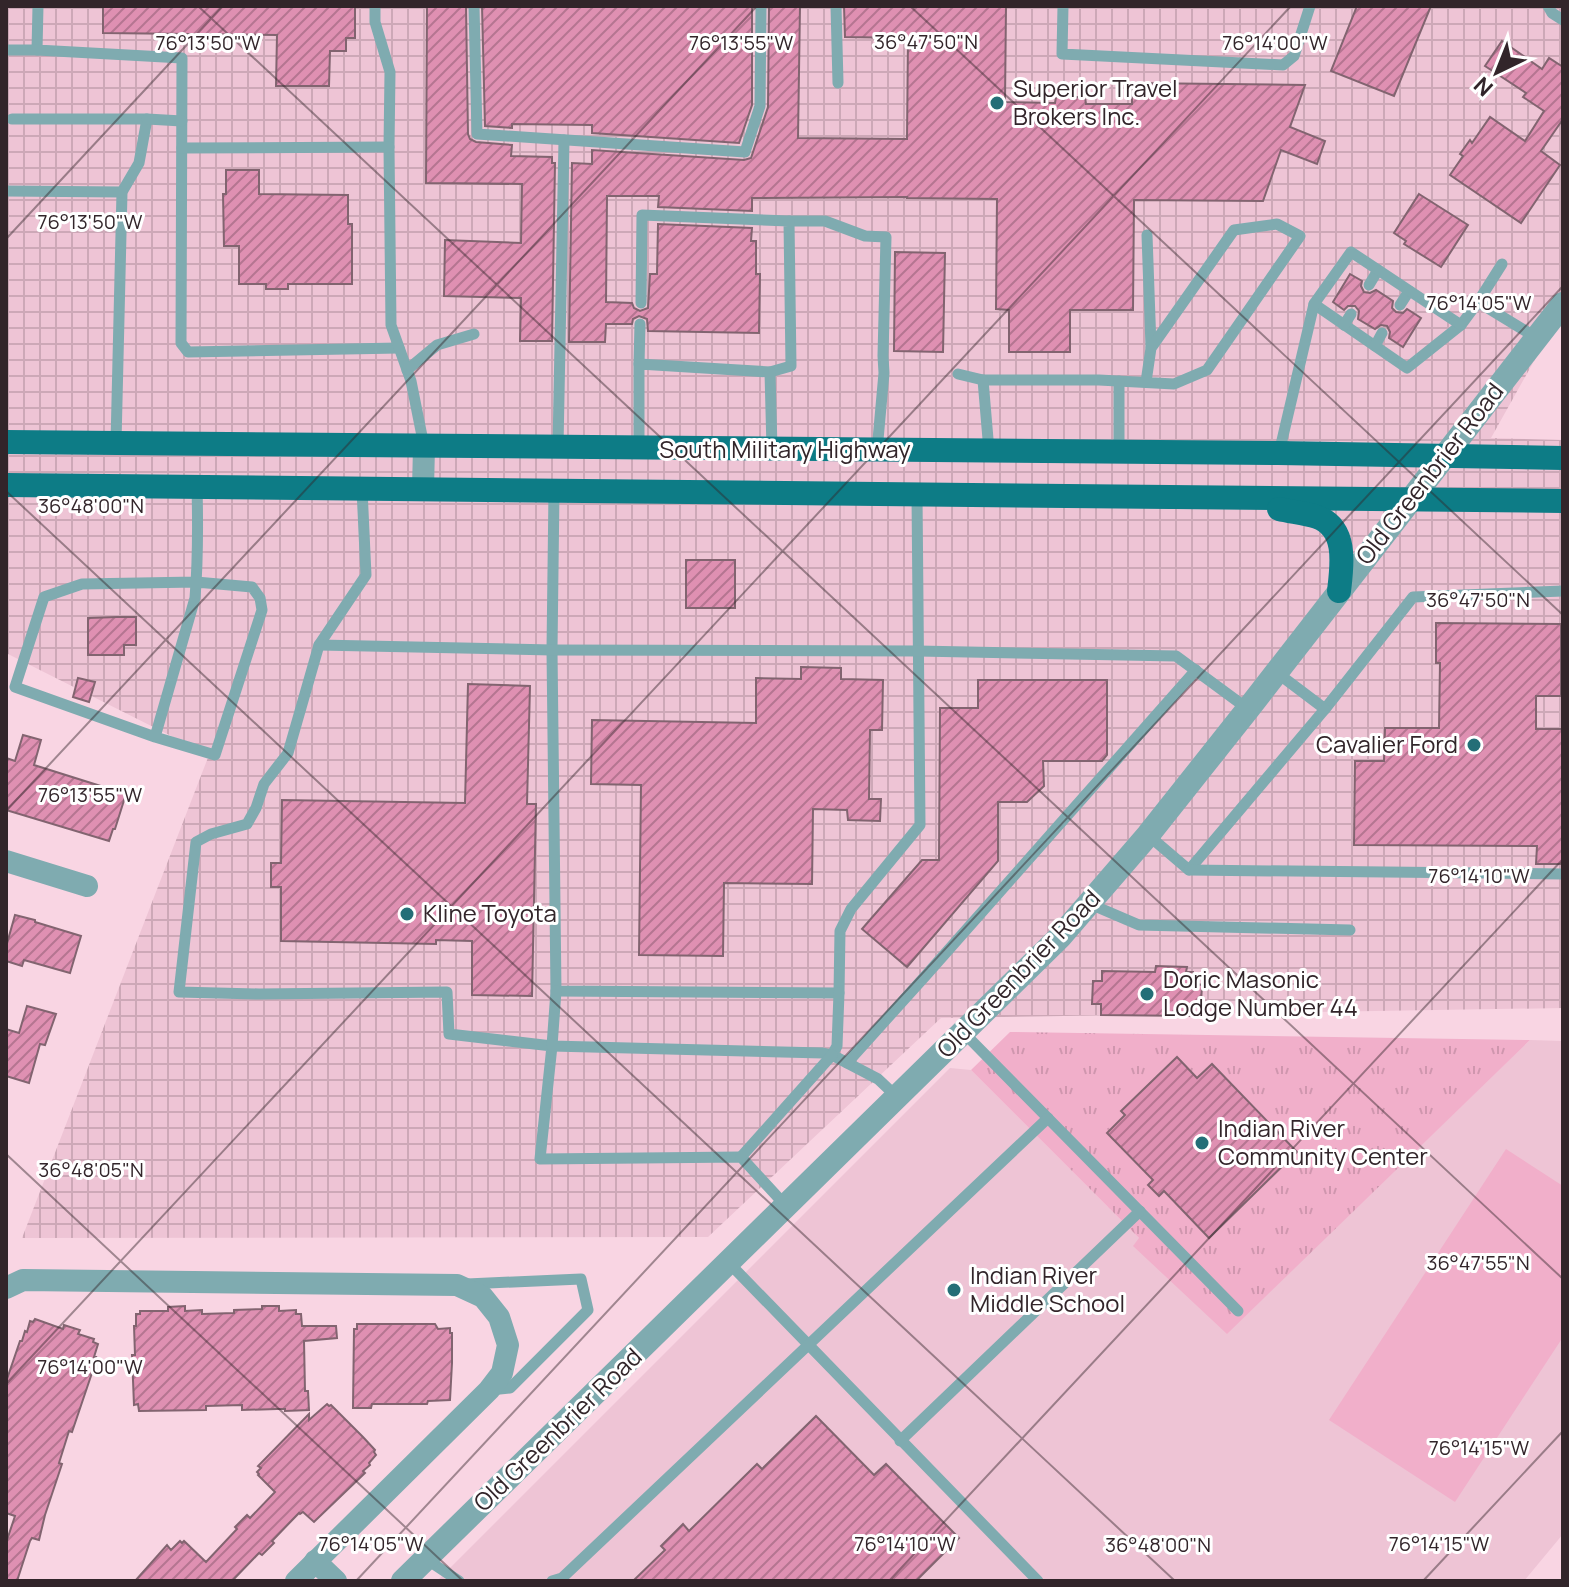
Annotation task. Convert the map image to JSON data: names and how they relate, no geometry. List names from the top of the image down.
{
  "streets": {
    "main road": ["South Military Highway"],
    "street": ["Old Greenbrier Road"]
  },
  "crossings": [
    ["South Military Highway", "Old Greenbrier Road"]
  ],
  "places": [
    "Superior Travel Brokers Inc.",
    "Cavalier Ford",
    "Kline Toyota",
    "Doric Masonic Lodge Number 44",
    "Indian River Community Center",
    "Indian River Middle School"
  ],
  "north": "bottom left",
  "coordinates": [
    "36°47'50\"N",
    "76°13'50\"W",
    "76°13'55\"W",
    "76°14'00\"W",
    "76°14'05\"W",
    "36°48'00\"N",
    "76°14'10\"W",
    "36°48'05\"N",
    "36°47'55\"N",
    "76°14'15\"W"
  ]
}
